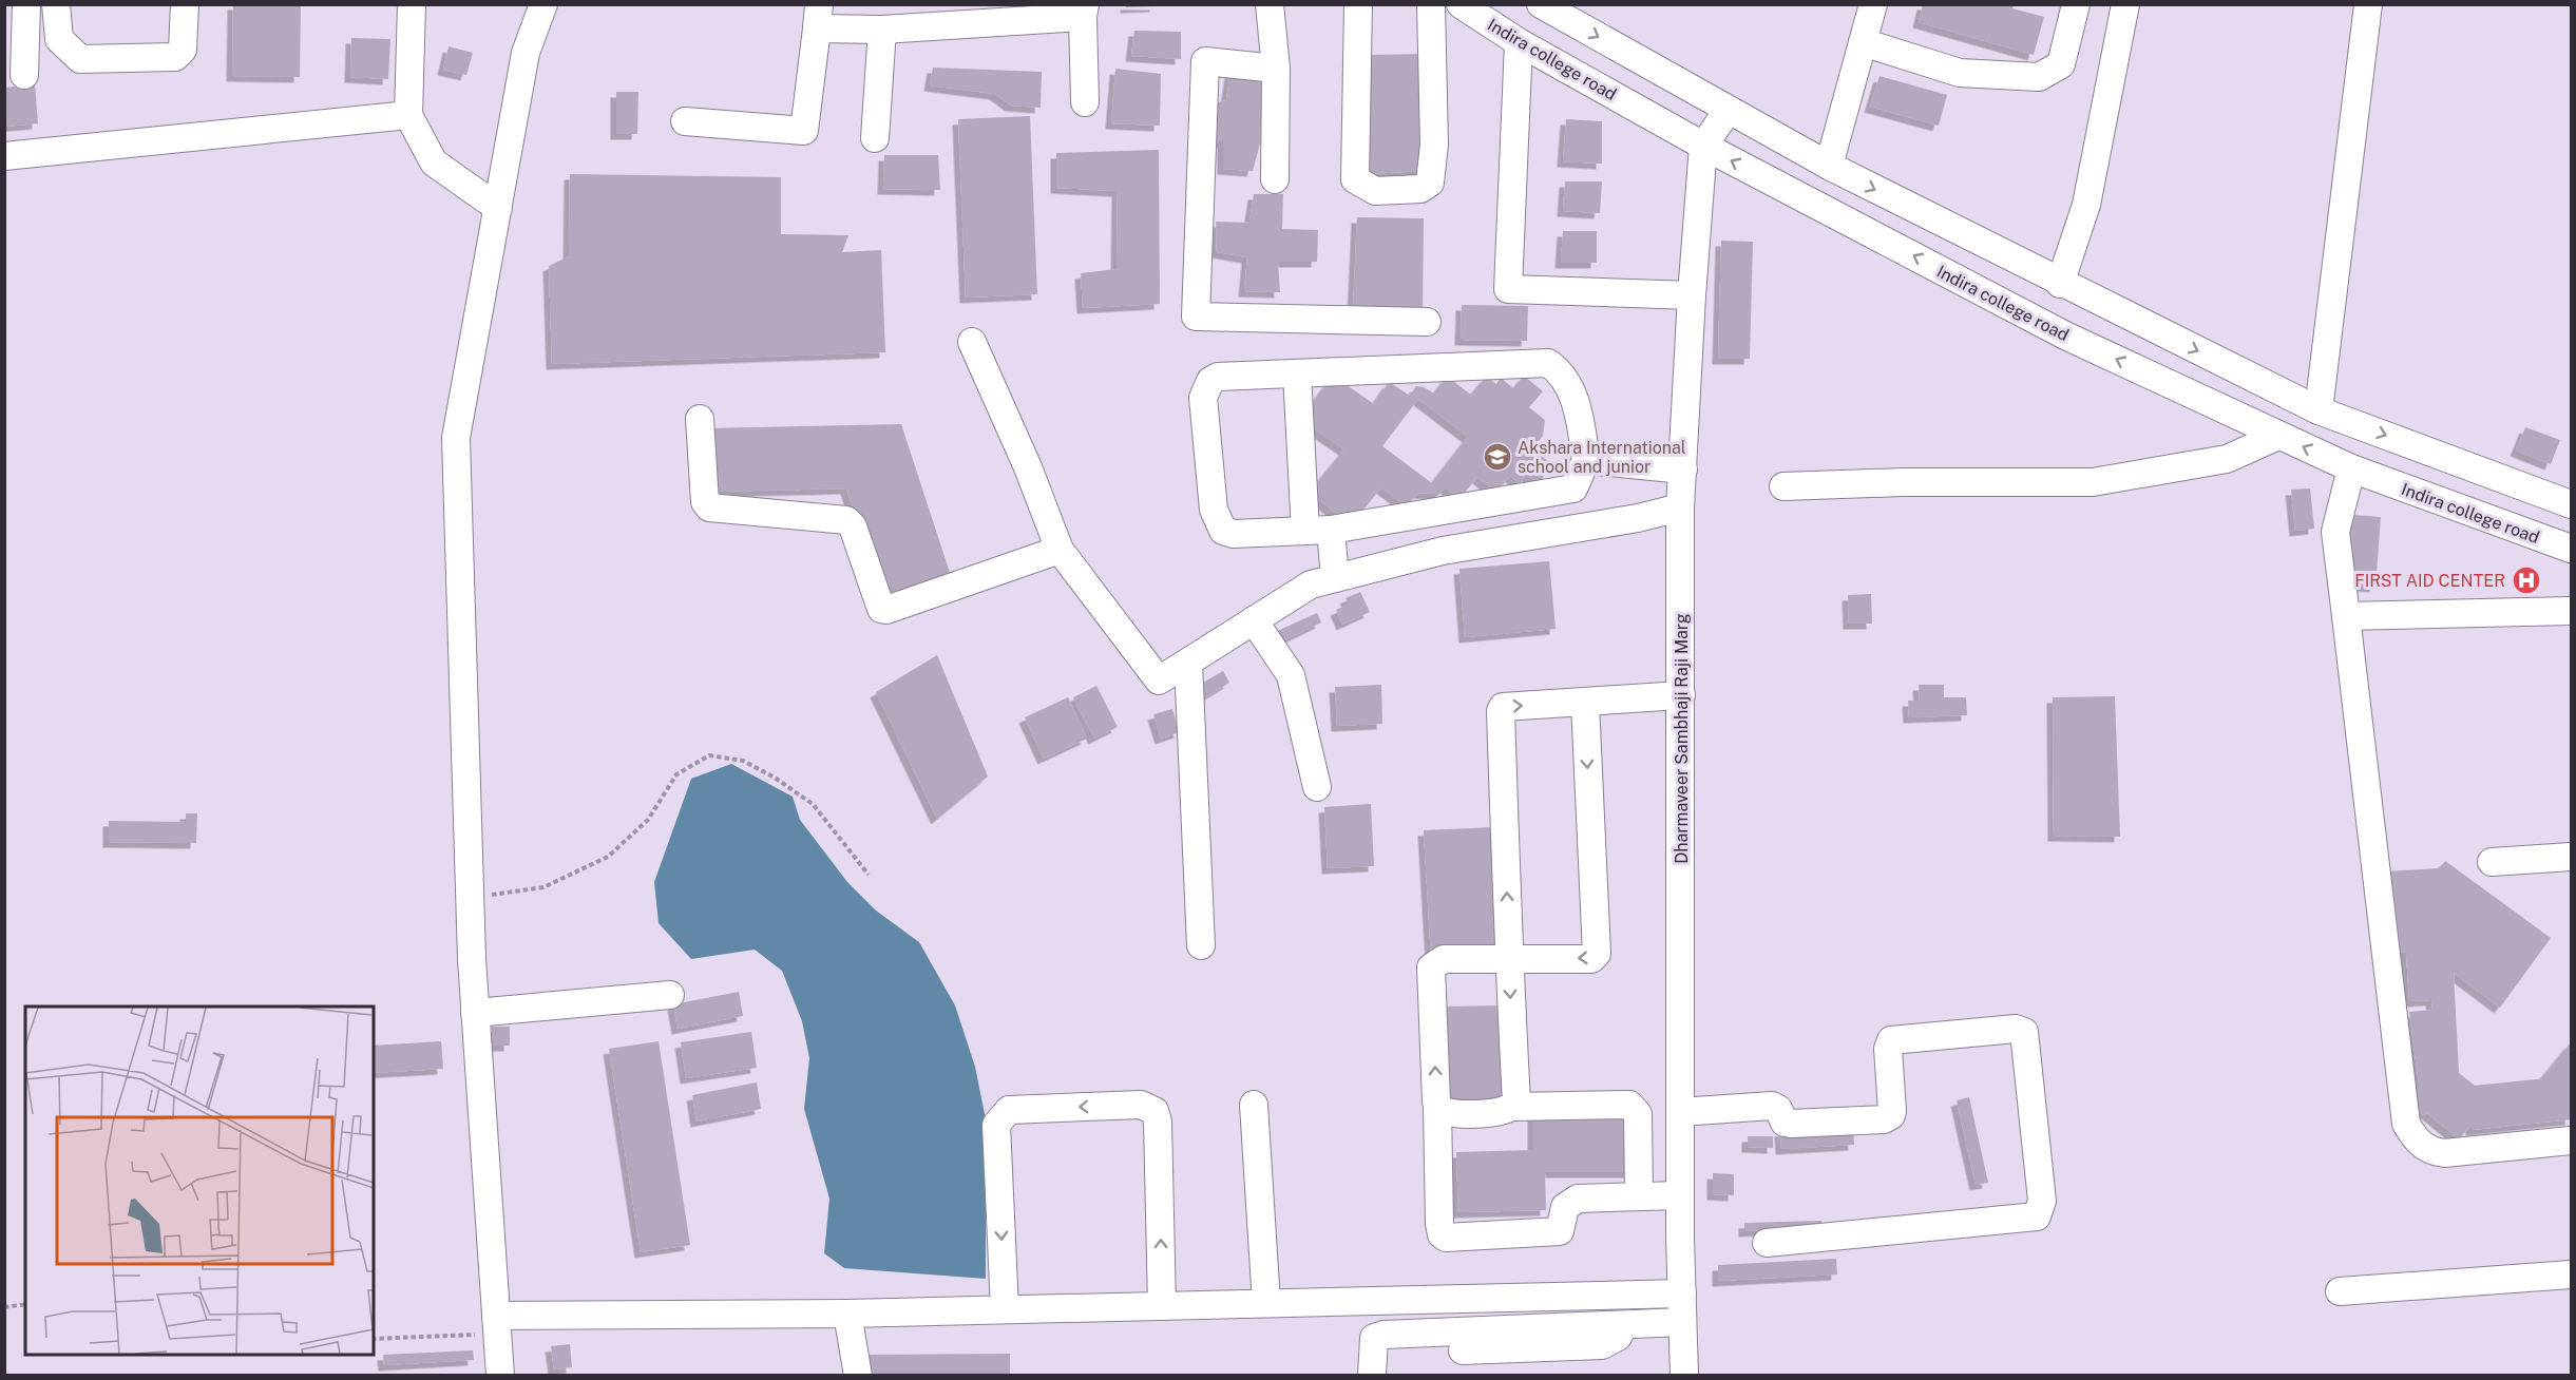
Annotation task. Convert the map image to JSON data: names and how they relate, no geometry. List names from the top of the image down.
{
  "streets": {
    "street": ["Indira college road", "Dharmaveer Sambhaji Raji Marg"]
  },
  "crossings": [
    ["Indira college road", "Dharmaveer Sambhaji Raji Marg"]
  ],
  "places": {
    "school or university": ["Akshara International school and junior"],
    "hospital": ["FIRST AID CENTER"]
  }
}
